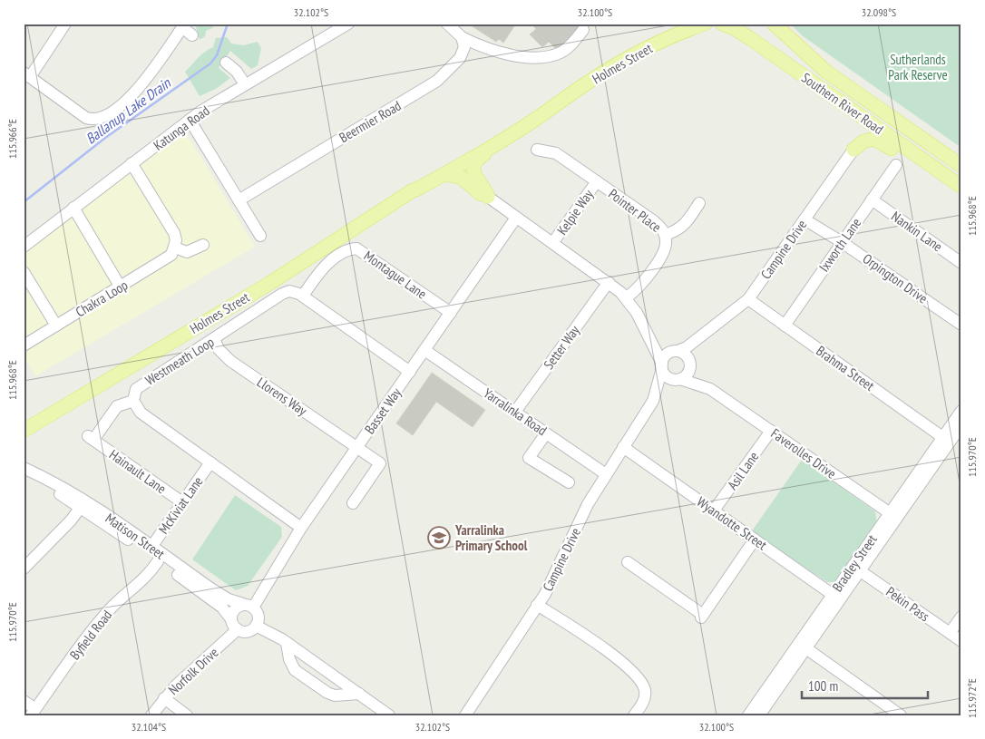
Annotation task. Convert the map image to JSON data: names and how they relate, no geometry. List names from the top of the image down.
{
  "streets": {
    "main road": ["Holmes Street", "Southern River Road"],
    "street": [
      "Beermier Road",
      "Katunga Road",
      "Pointer Place",
      "Kelpie Way",
      "Nankin Lane",
      "Ixworth Lane",
      "Campine Drive",
      "Montague Lane",
      "Orpington Drive",
      "Chakra Loop",
      "Setter Way",
      "Westmeath Loop",
      "Brahma Street",
      "Llorens Way",
      "Basset Way",
      "Yarralinka Road",
      "Faverolles Drive",
      "Asil Lane",
      "Hainault Lane",
      "McKiviat Lane",
      "Wyandotte Street",
      "Matison Street",
      "Bradley Street",
      "Pekin Pass",
      "Byfield Road",
      "Norfolk Drive"
    ]
  },
  "crossings": [
    ["Pointer Place", "Kelpie Way"],
    ["Nankin Lane", "Ixworth Lane"],
    ["Ixworth Lane", "Orpington Drive"],
    ["Ixworth Lane", "Brahma Street"],
    ["Campine Drive", "Orpington Drive"],
    ["Campine Drive", "Brahma Street"],
    ["Campine Drive", "Yarralinka Road"],
    ["Campine Drive", "Faverolles Drive"],
    ["Campine Drive", "Wyandotte Street"],
    ["Montague Lane", "Westmeath Loop"],
    ["Montague Lane", "Basset Way"],
    ["Setter Way", "Yarralinka Road"],
    ["Westmeath Loop", "Llorens Way"],
    ["Westmeath Loop", "Hainault Lane"],
    ["Brahma Street", "Bradley Street"],
    ["Llorens Way", "Basset Way"],
    ["Basset Way", "Yarralinka Road"],
    ["Basset Way", "Matison Street"],
    ["Basset Way", "Norfolk Drive"],
    ["Faverolles Drive", "Asil Lane"],
    ["Faverolles Drive", "Bradley Street"],
    ["Asil Lane", "Wyandotte Street"],
    ["Hainault Lane", "McKiviat Lane"],
    ["McKiviat Lane", "Matison Street"],
    ["Wyandotte Street", "Bradley Street"],
    ["Matison Street", "Byfield Road"],
    ["Matison Street", "Norfolk Drive"],
    ["Bradley Street", "Pekin Pass"]
  ],
  "water": ["Ballanup Lake Drain"],
  "parks": ["Sutherlands Park Reserve"],
  "places": {
    "school or university": ["Yarralinka Primary School"]
  },
  "scale_bar": "100 m",
  "coordinates": [
    "32.102°S",
    "32.100°S",
    "32.098°S",
    "115.966°E",
    "115.968°E",
    "115.970°E",
    "115.972°E",
    "32.104°S"
  ]
}
